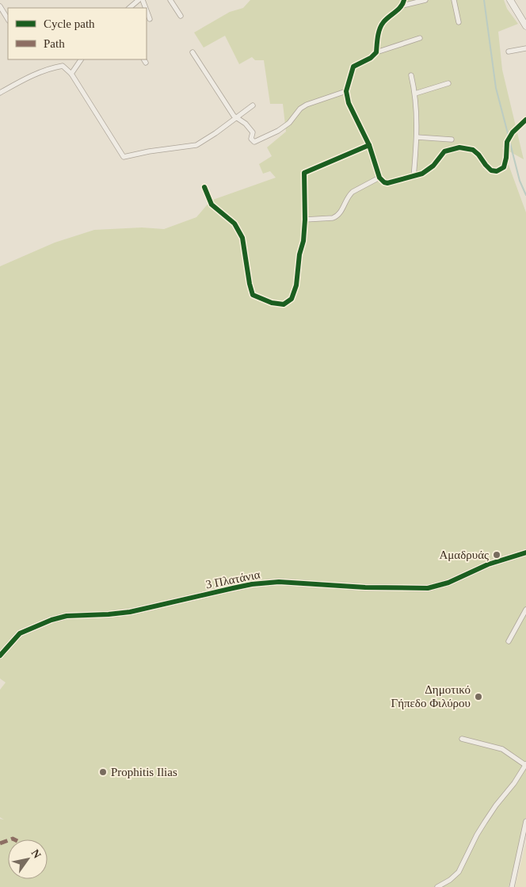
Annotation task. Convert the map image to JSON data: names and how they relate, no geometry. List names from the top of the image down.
{
  "streets": {
    "street": ["3 Πλατάνια"]
  },
  "places": ["Αμαδρυάς", "Δημοτικό Γήπεδο Φιλύρου", "Prophitis Ilias"],
  "legend": ["Cycle path", "Path"],
  "north": "top right"
}
